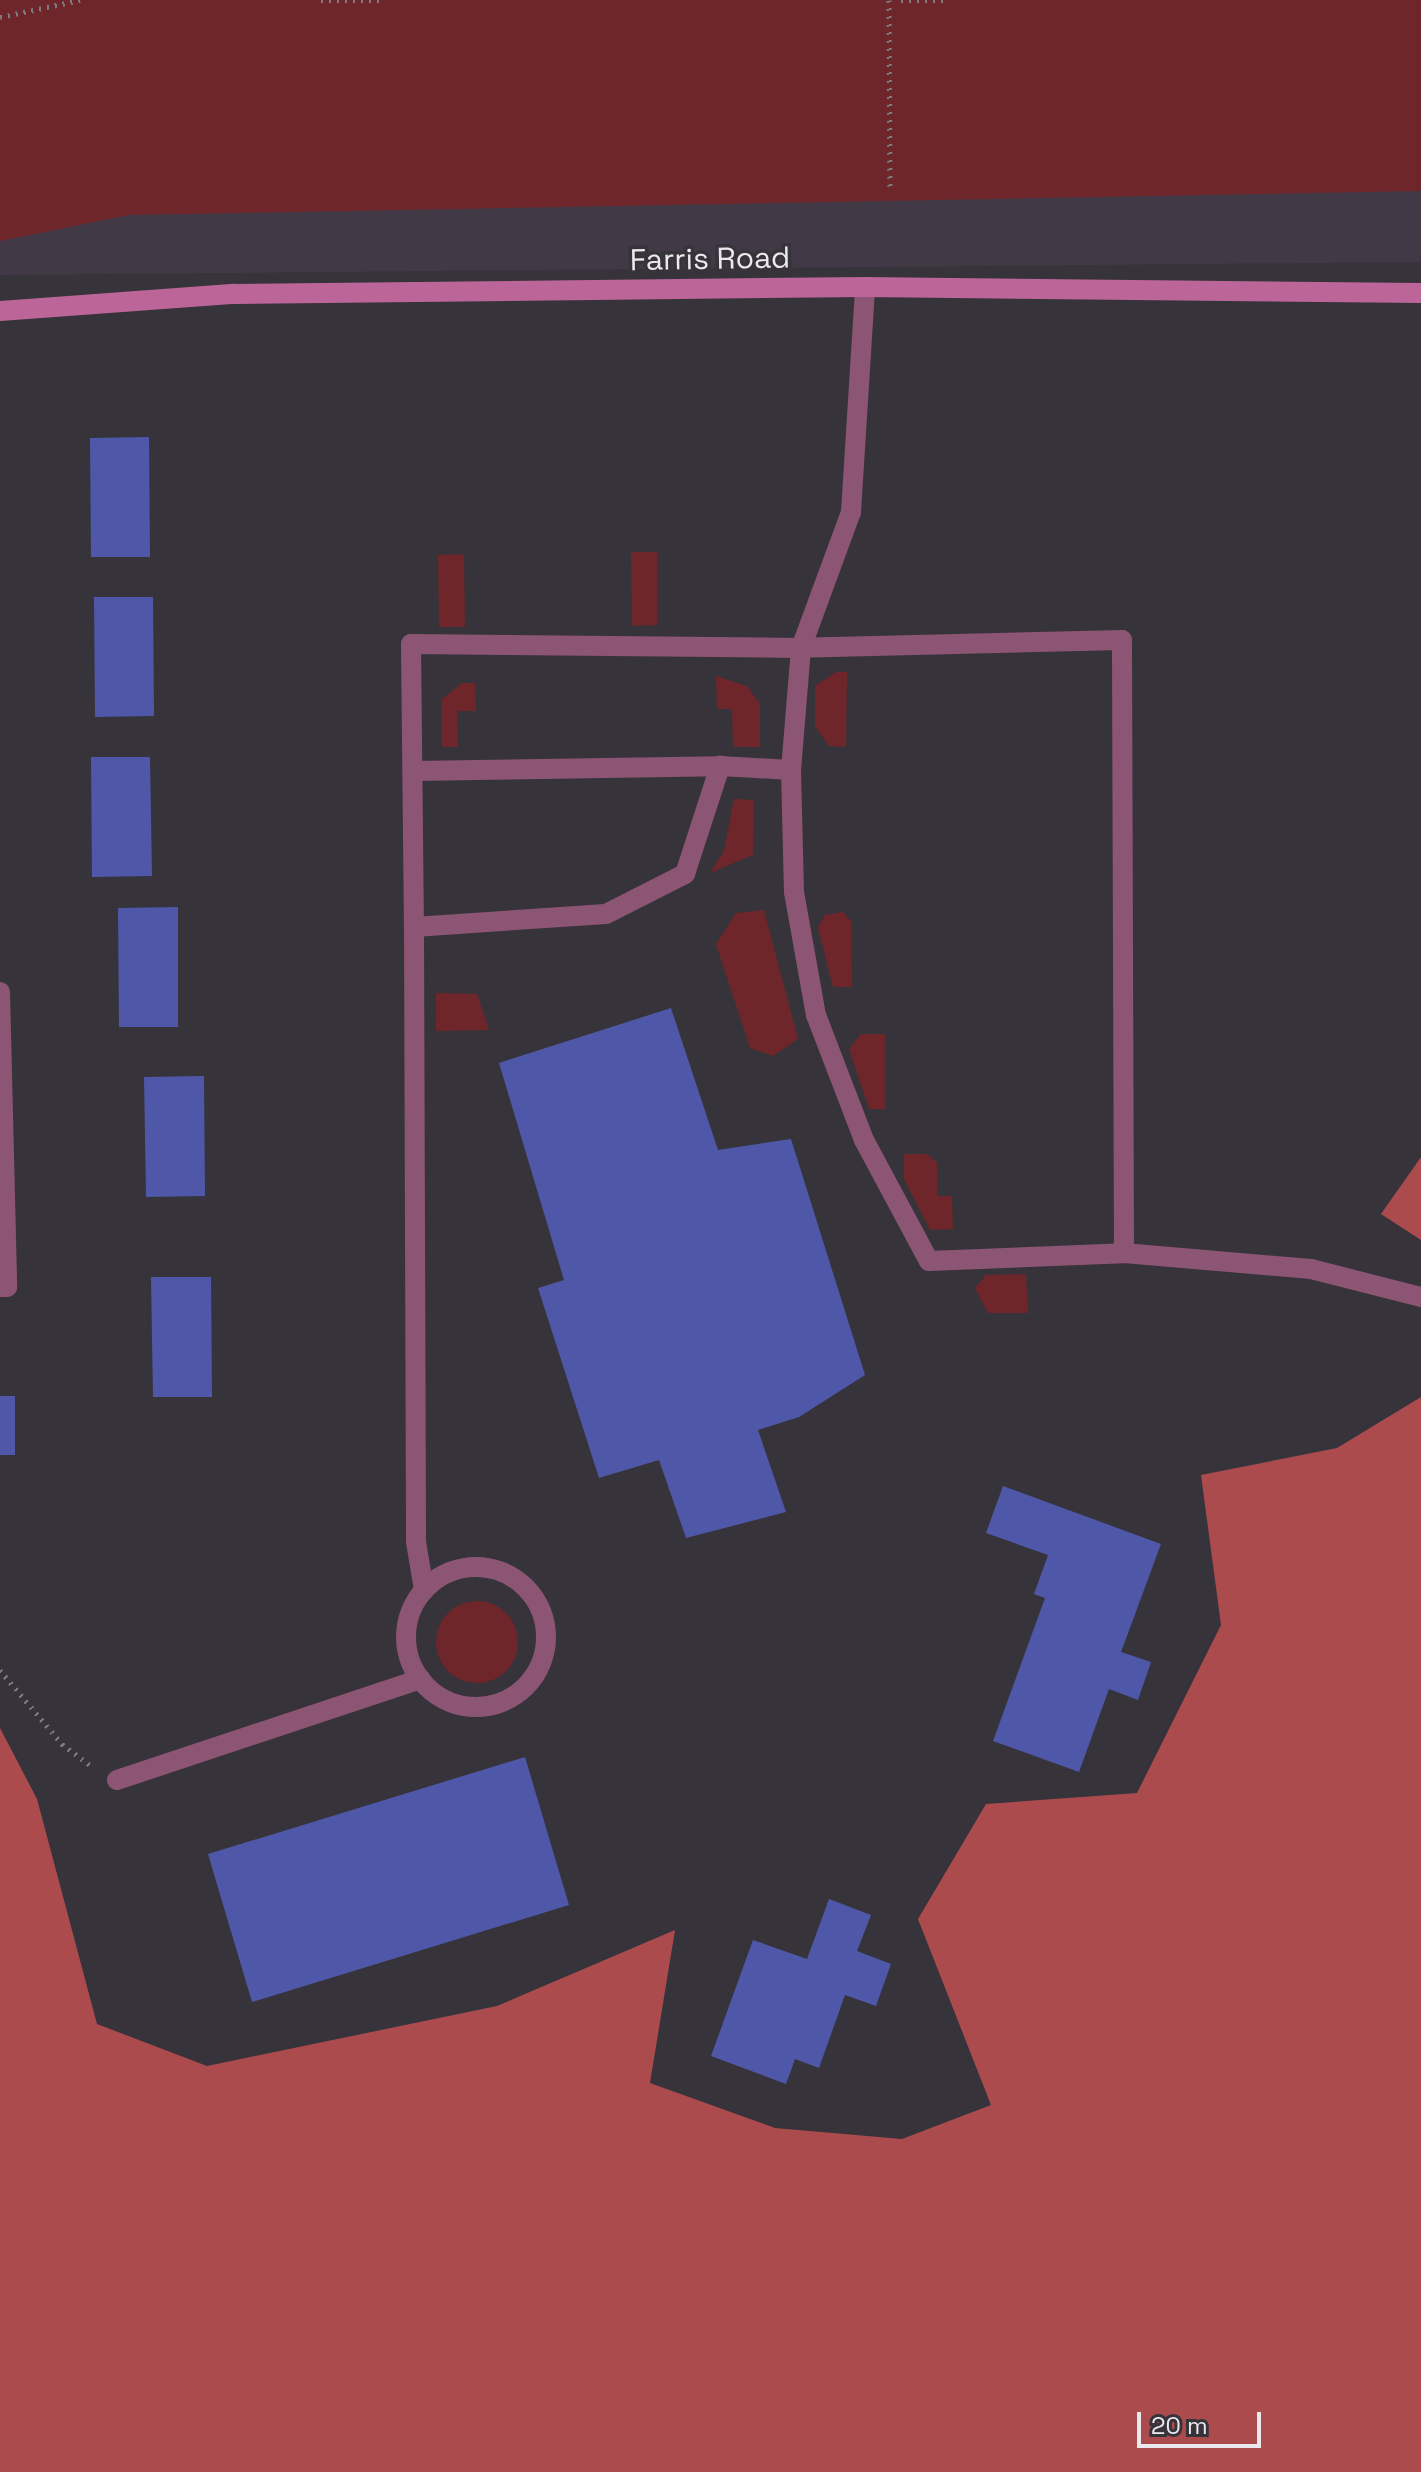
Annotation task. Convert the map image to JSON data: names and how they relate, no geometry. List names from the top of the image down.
{
  "streets": {
    "street": ["Farris Road"]
  },
  "scale_bar": "20 m"
}
